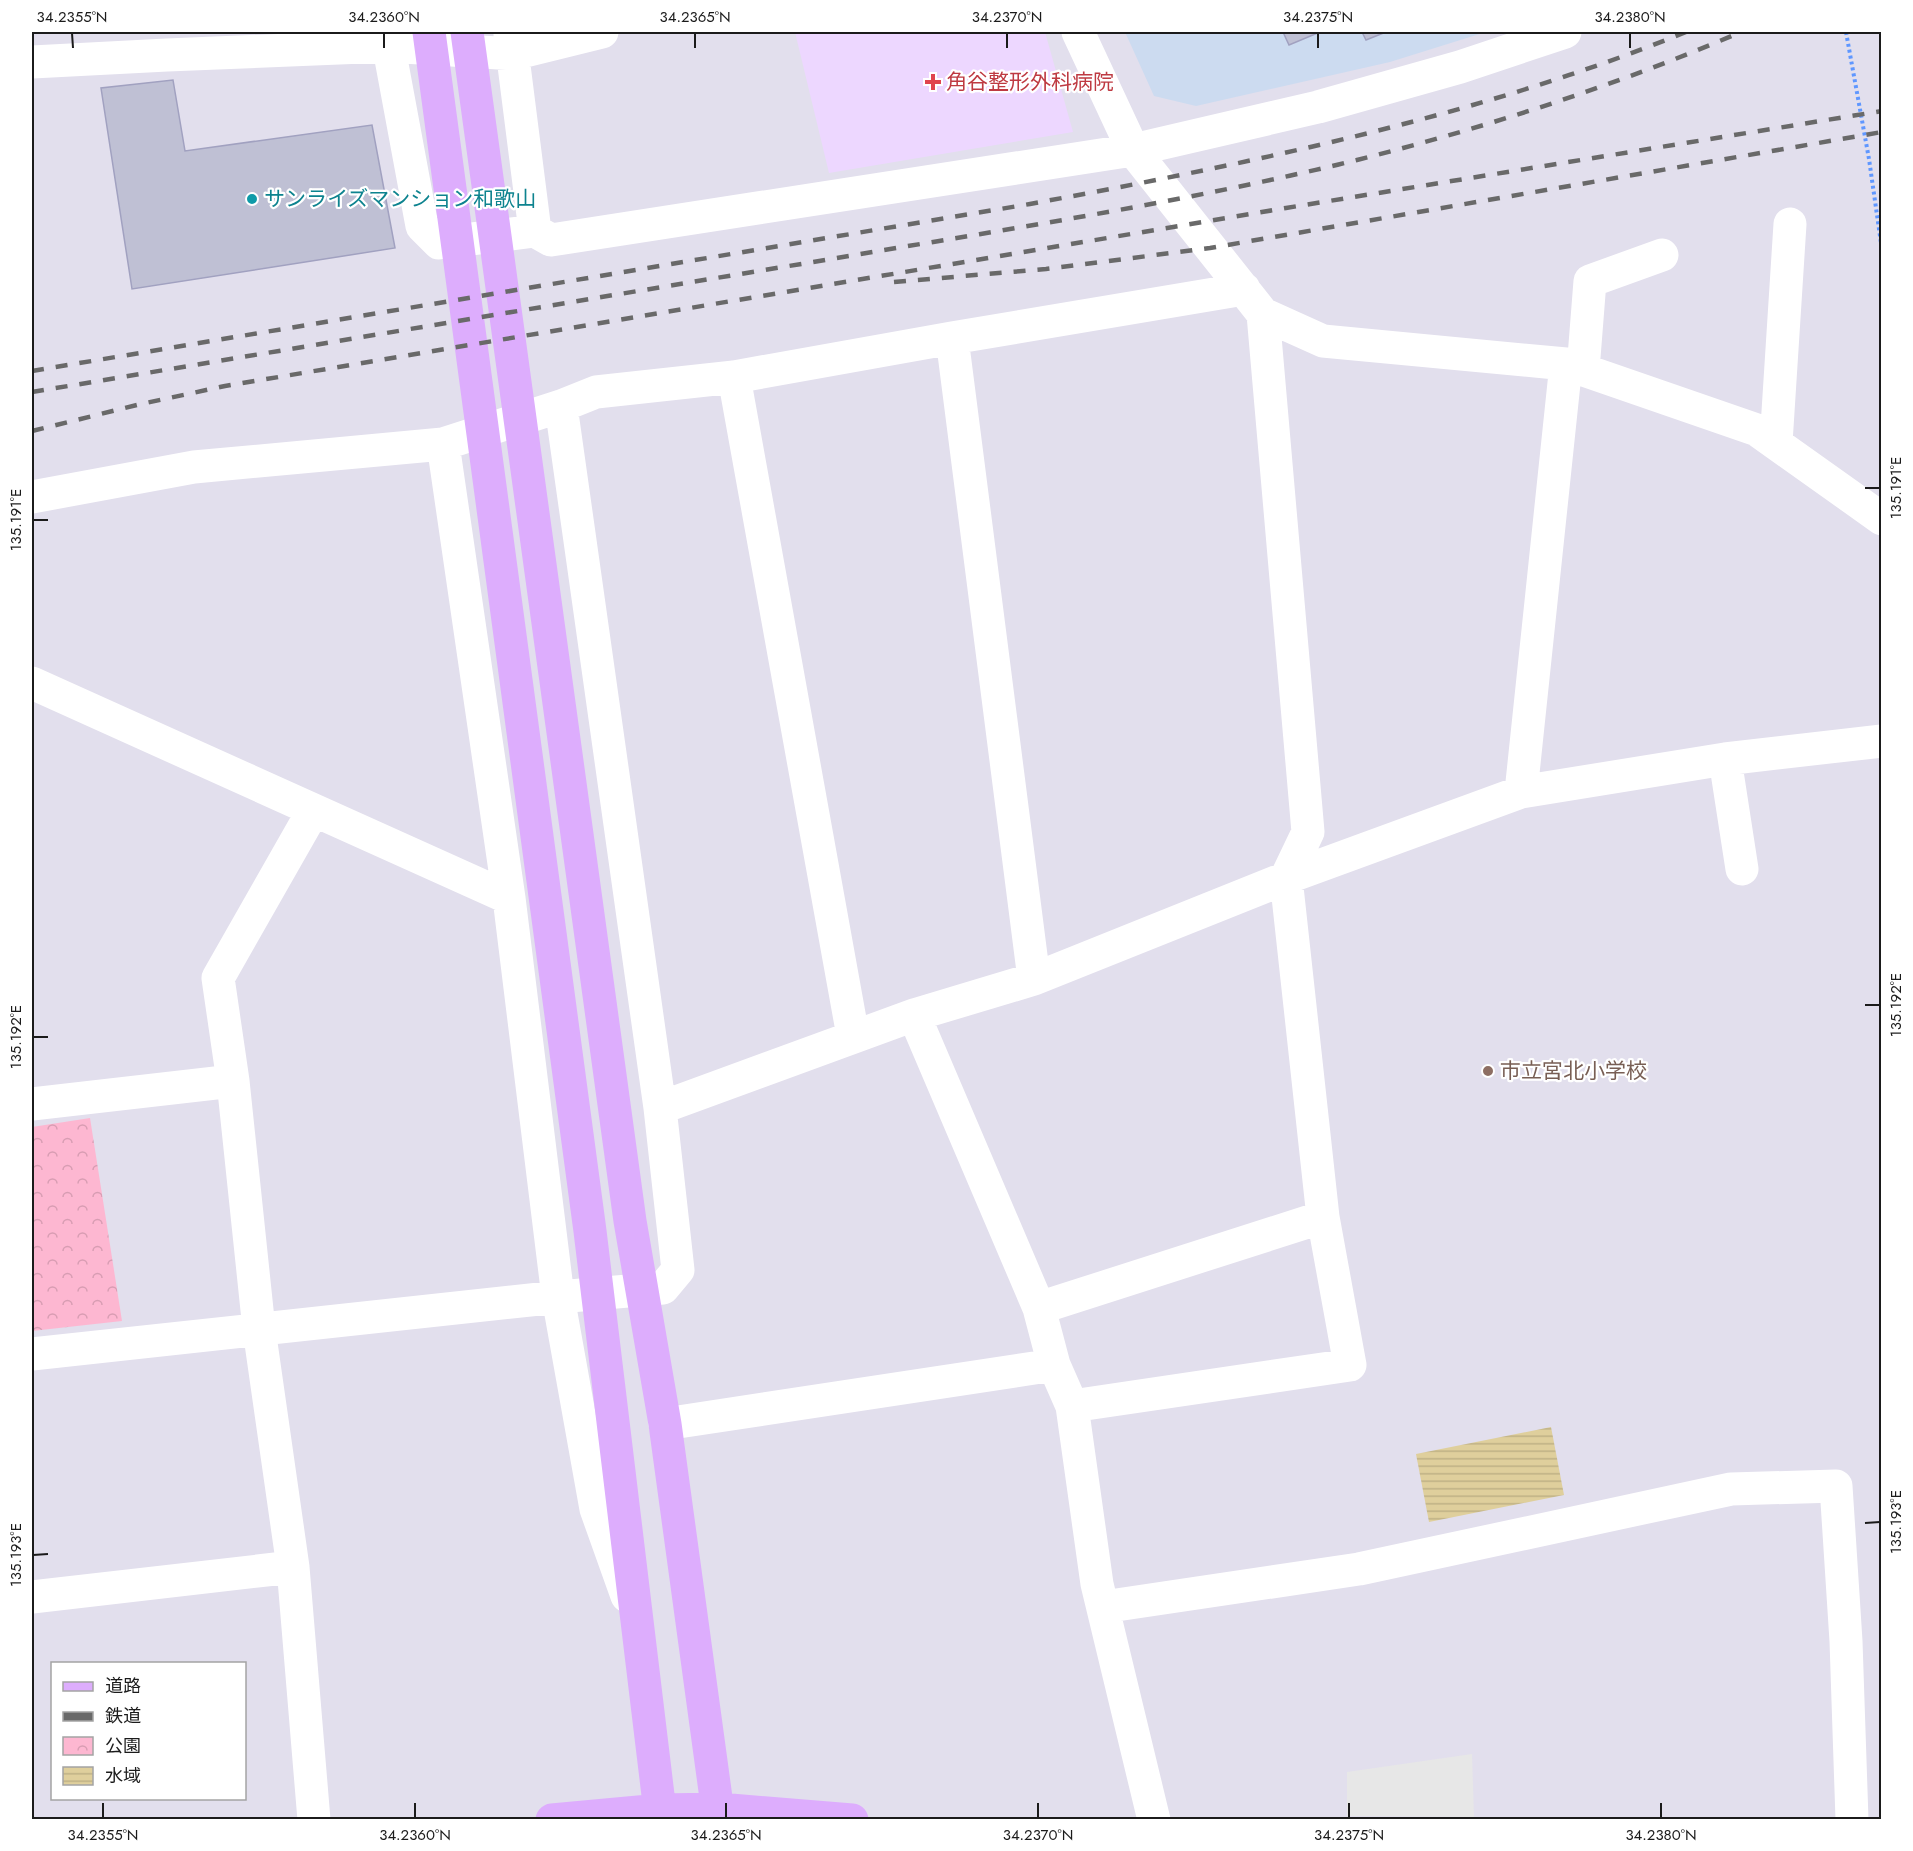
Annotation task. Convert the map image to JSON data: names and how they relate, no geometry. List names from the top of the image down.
{
  "places": {
    "health": ["角谷整形外科病院"],
    "other": ["サンライズマンション和歌山", "市立宮北小学校"]
  },
  "legend": [
    "道路",
    "鉄道",
    "公園",
    "水域"
  ],
  "coordinates": [
    "34.2355°N",
    "34.2360°N",
    "34.2365°N",
    "34.2370°N",
    "34.2375°N",
    "34.2380°N",
    "135.191°E",
    "135.192°E",
    "135.193°E"
  ]
}
